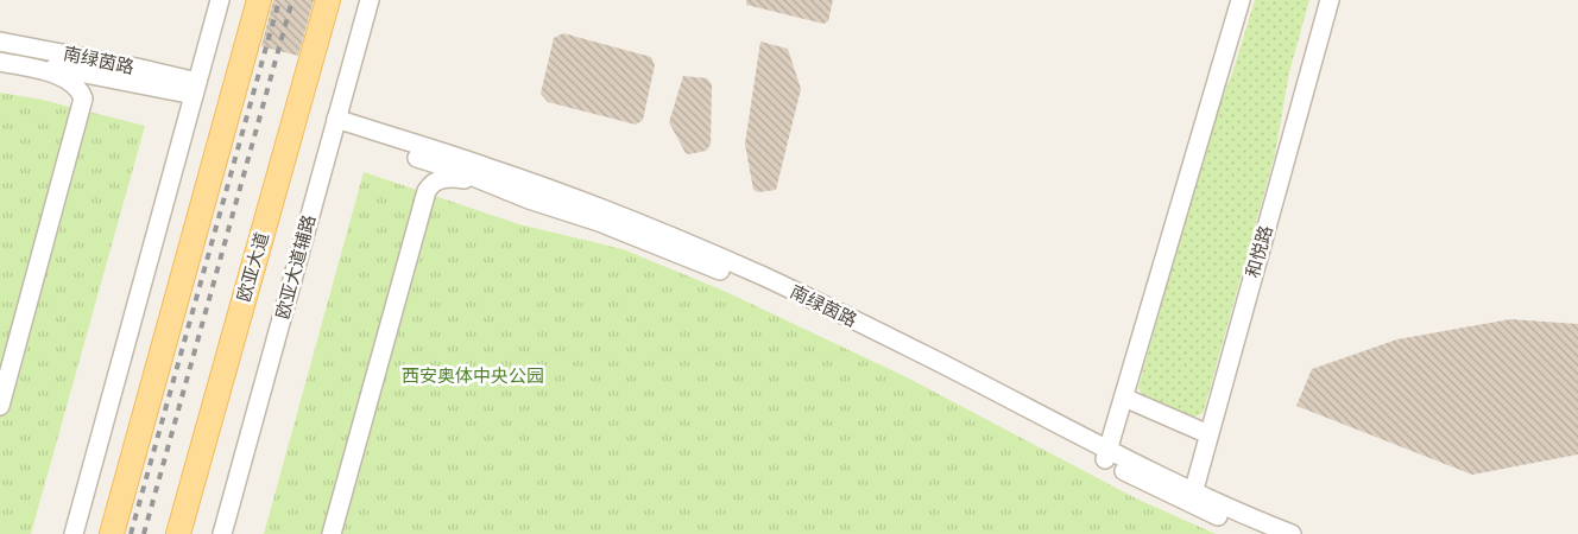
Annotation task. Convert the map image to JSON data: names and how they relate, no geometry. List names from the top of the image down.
{
  "streets": {
    "main road": ["欧亚大道"],
    "street": ["南绿茵路", "和悦路", "欧亚大道辅路"]
  },
  "crossings": [
    ["南绿茵路", "和悦路"],
    ["南绿茵路", "欧亚大道辅路"]
  ],
  "parks": ["西安奥体中央公园"]
}
